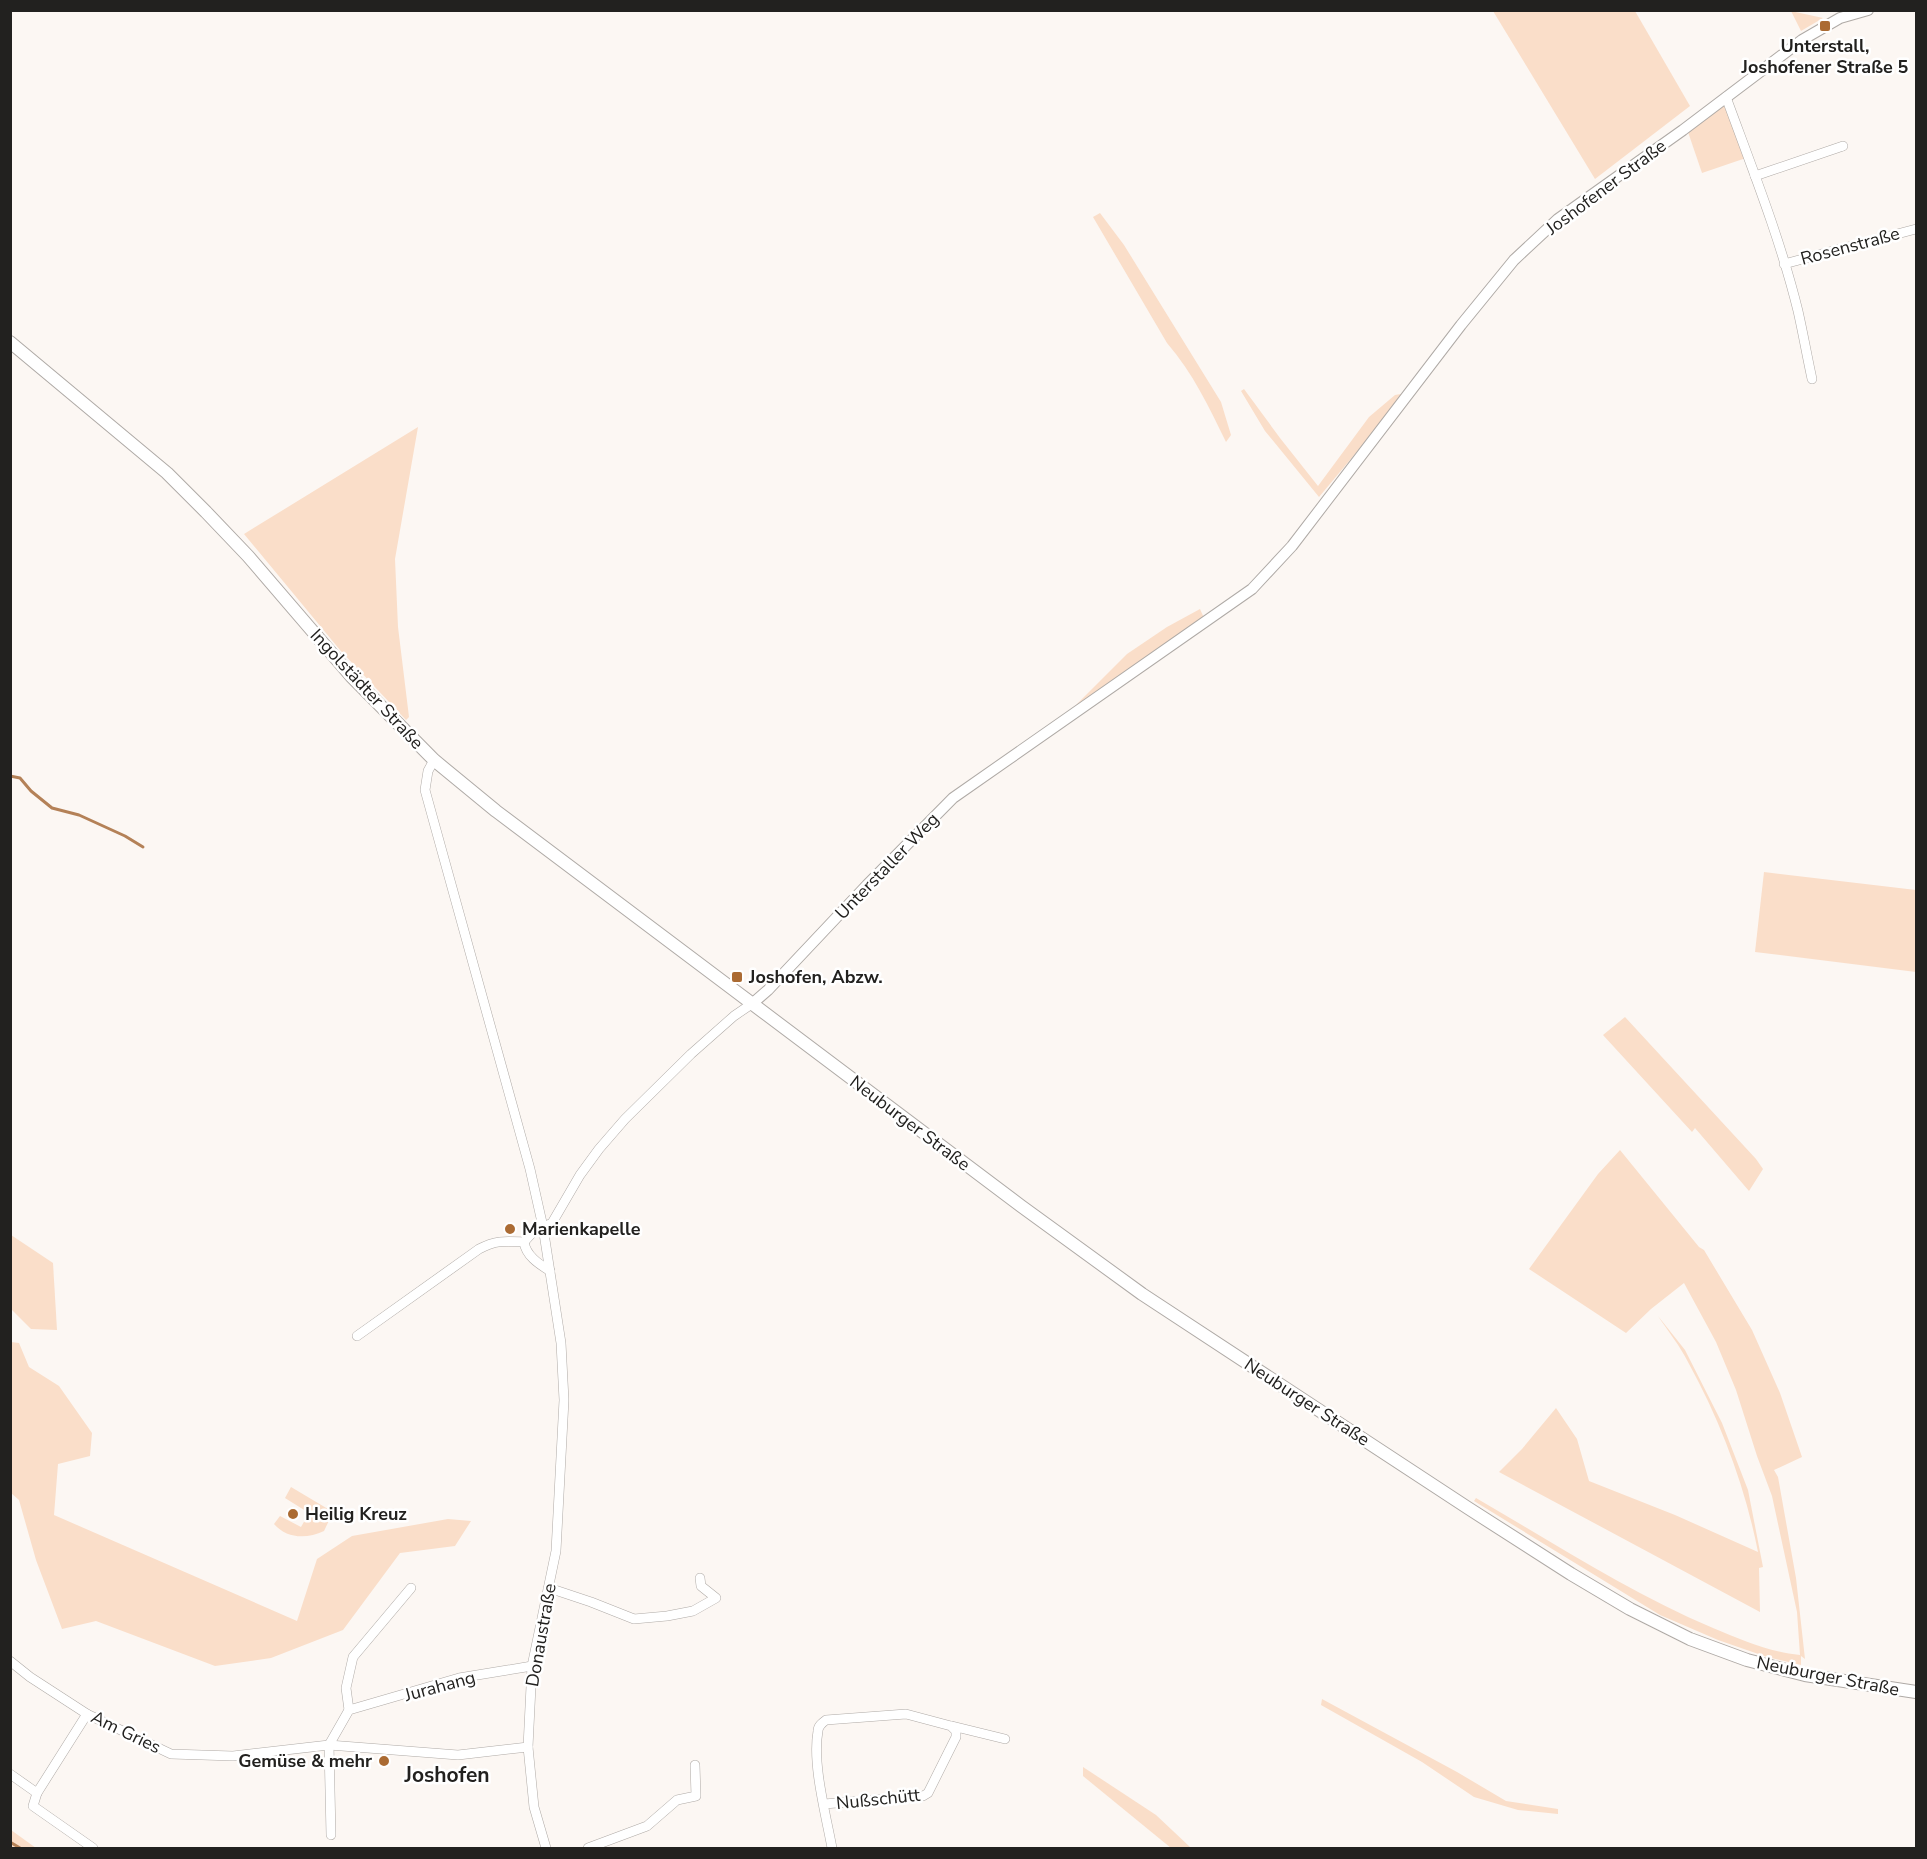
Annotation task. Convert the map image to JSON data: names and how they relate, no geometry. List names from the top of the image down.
{
  "streets": {
    "main road": ["Ingolstädter Straße", "Neuburger Straße"],
    "street": [
      "Joshofener Straße",
      "Rosenstraße",
      "Unterstaller Weg",
      "Donaustraße",
      "Jurahang",
      "Am Gries",
      "Nußschütt"
    ]
  },
  "crossings": [
    ["Joshofener Straße", "Rosenstraße"],
    ["Joshofener Straße", "Unterstaller Weg"],
    ["Ingolstädter Straße", "Unterstaller Weg"],
    ["Ingolstädter Straße", "Neuburger Straße"],
    ["Unterstaller Weg", "Neuburger Straße"],
    ["Donaustraße", "Jurahang"],
    ["Donaustraße", "Am Gries"]
  ],
  "districts": ["Joshofen"],
  "places": {
    "transit": ["Unterstall, Joshofener Straße 5", "Joshofen, Abzw."],
    "other": ["Marienkapelle", "Heilig Kreuz", "Gemüse & mehr"]
  }
}
